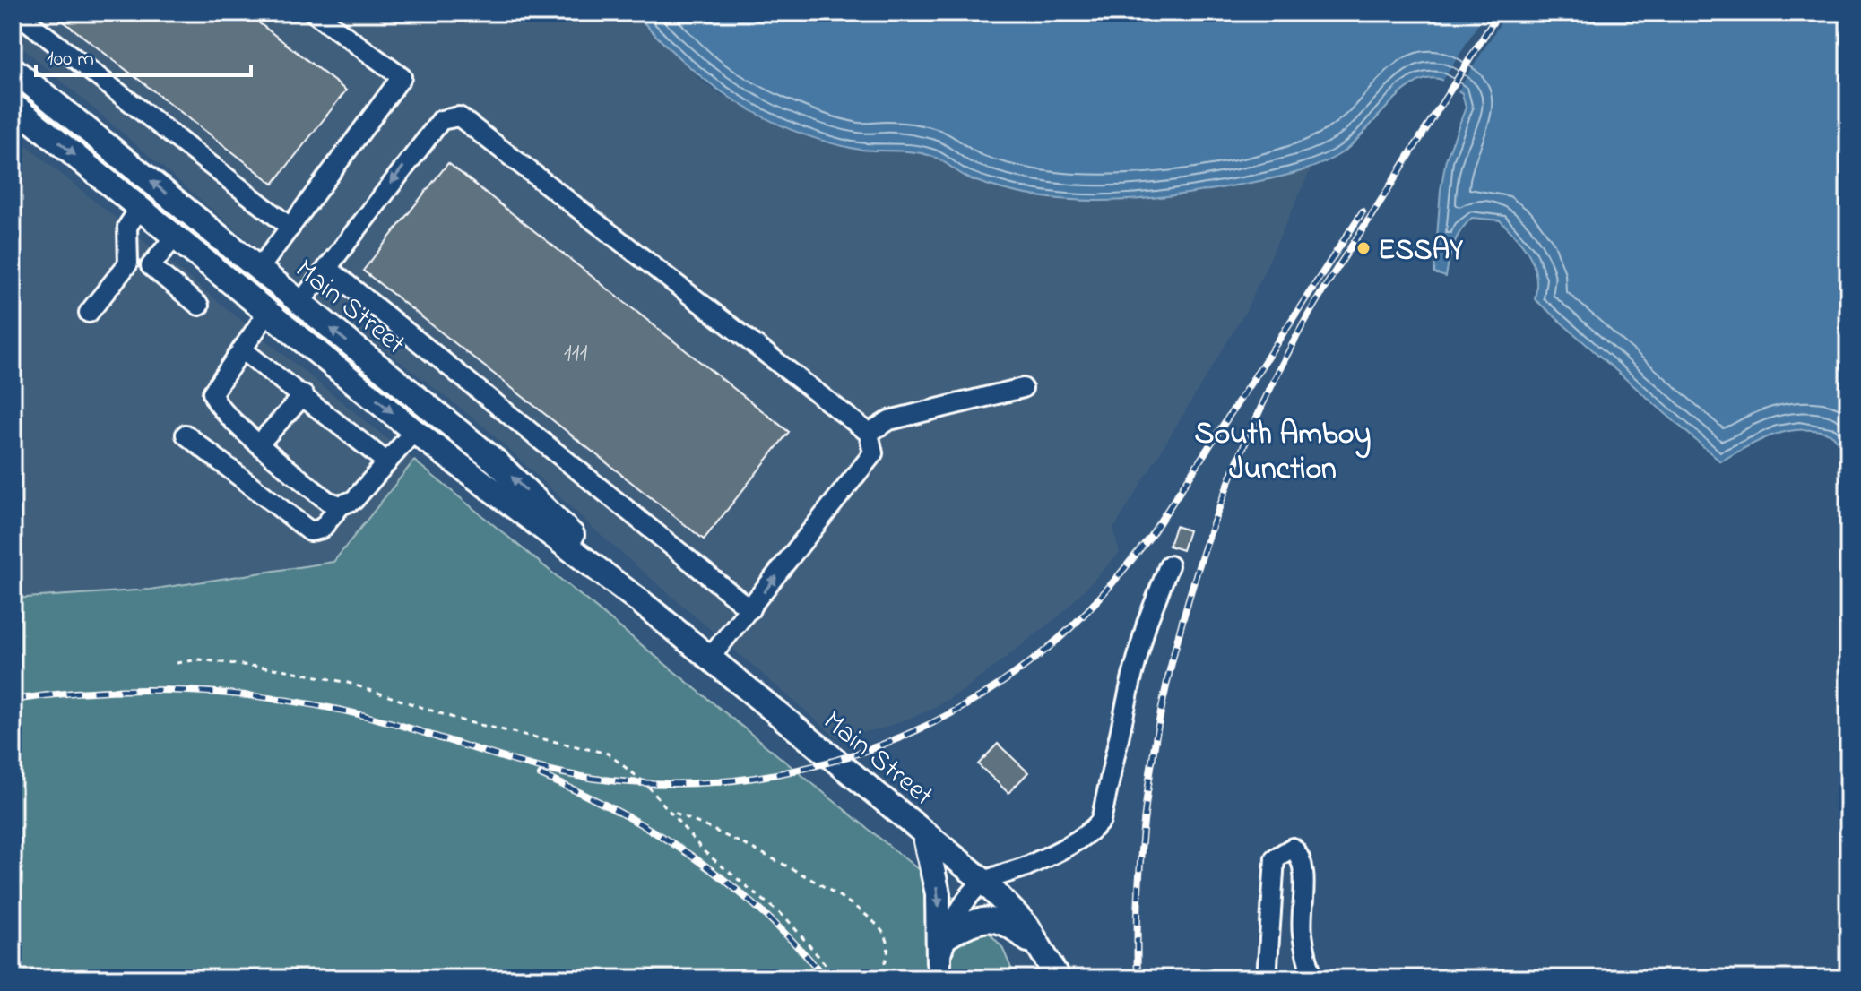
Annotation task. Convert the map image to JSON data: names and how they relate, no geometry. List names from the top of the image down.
{
  "streets": {
    "main road": ["Main Street"]
  },
  "districts": ["South Amboy Junction"],
  "places": ["ESSAY"],
  "house_numbers": ["111"],
  "scale_bar": "100 m"
}
